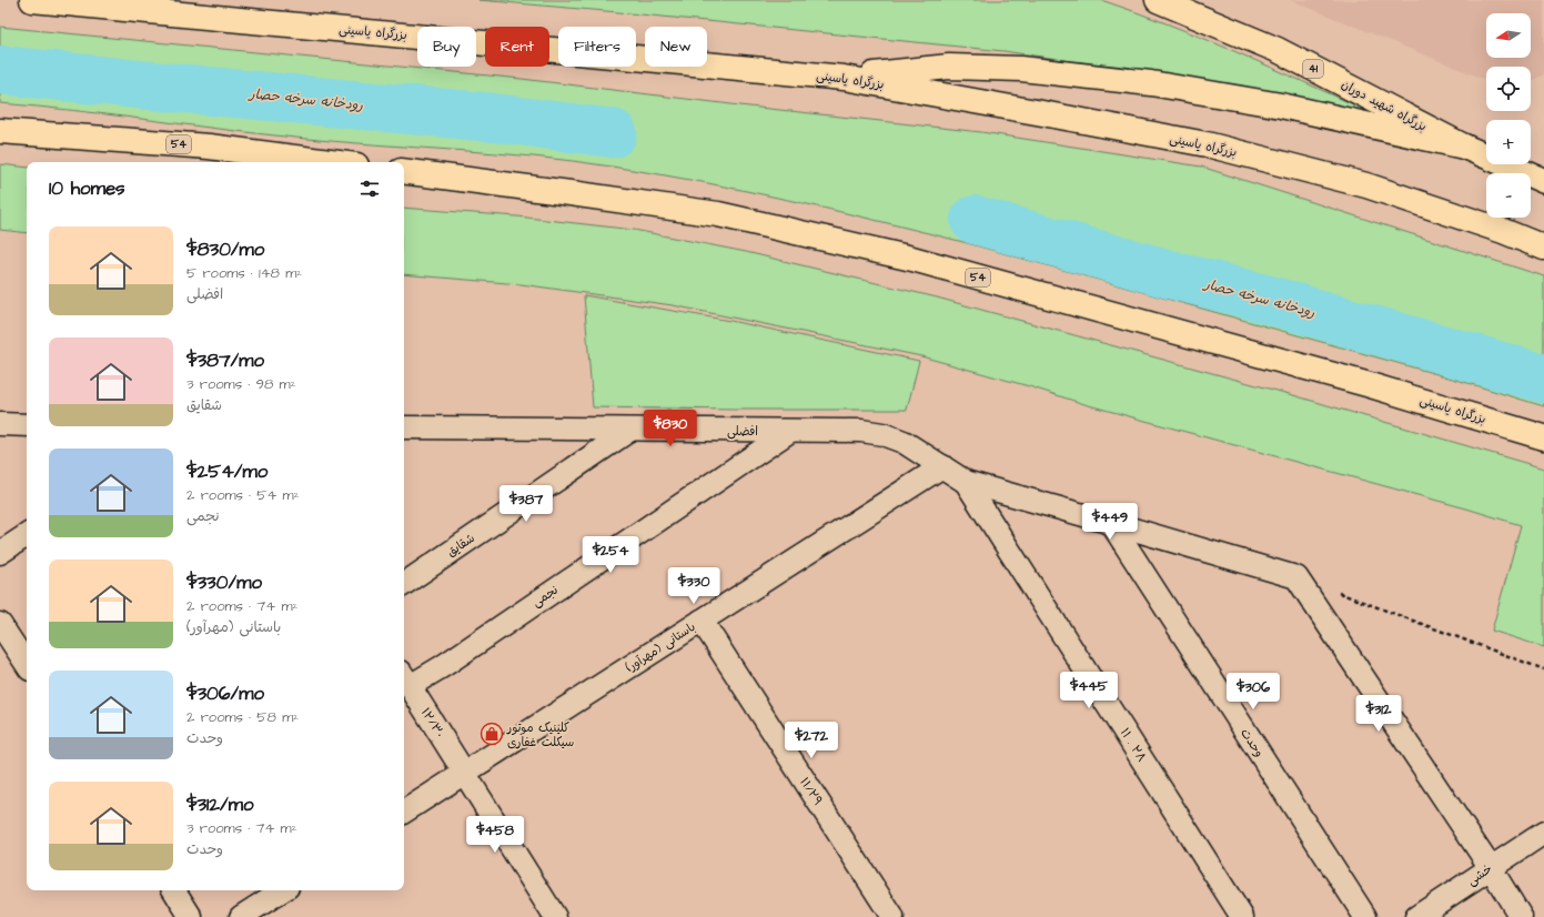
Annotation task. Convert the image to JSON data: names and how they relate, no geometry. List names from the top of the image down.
{
  "streets": {
    "highway": [
      "بزرگراه یاسینی",
      "41",
      "بزرگراه شهید دوران",
      "54"
    ],
    "street": [
      "افضلی",
      "شقایق",
      "نجمی",
      "باستانی (مهرآور)",
      "۱۲/۳۰",
      "وحدت",
      "۱۱ . ۲۸",
      "۱۱/۲۹",
      "خشی"
    ]
  },
  "crossings": [
    ["افضلی", "شقایق"],
    ["افضلی", "نجمی"],
    ["افضلی", "باستانی (مهرآور)"],
    ["افضلی", "۱۱ . ۲۸"],
    ["نجمی", "۱۲/۳۰"],
    ["باستانی (مهرآور)", "۱۲/۳۰"],
    ["باستانی (مهرآور)", "۱۱/۲۹"]
  ],
  "water": ["رودخانه سرخه حصار"],
  "places": {
    "shop": ["کلینیک موتور سیکلت غفاری"]
  },
  "north": "left",
  "page": {
    "map_buttons": ["+", "−"],
    "chip": [
      "Buy",
      "Rent",
      "Filters",
      "New"
    ],
    "heading": "10 homes",
    "list": [
      {
        "name": "$830/mo",
        "note": "5 rooms · 148 m² · افضلی"
      },
      {
        "name": "$387/mo",
        "note": "3 rooms · 98 m² · شقایق"
      },
      {
        "name": "$254/mo",
        "note": "2 rooms · 54 m² · نجمی"
      },
      {
        "name": "$330/mo",
        "note": "2 rooms · 74 m² · باستانی (مهرآور)"
      },
      {
        "name": "$306/mo",
        "note": "2 rooms · 58 m² · وحدت"
      },
      {
        "name": "$312/mo",
        "note": "3 rooms · 74 m² · وحدت"
      }
    ],
    "price": [
      "$830",
      "$387",
      "$449",
      "$254",
      "$330",
      "$445",
      "$306",
      "$312",
      "$272",
      "$458"
    ]
  }
}
